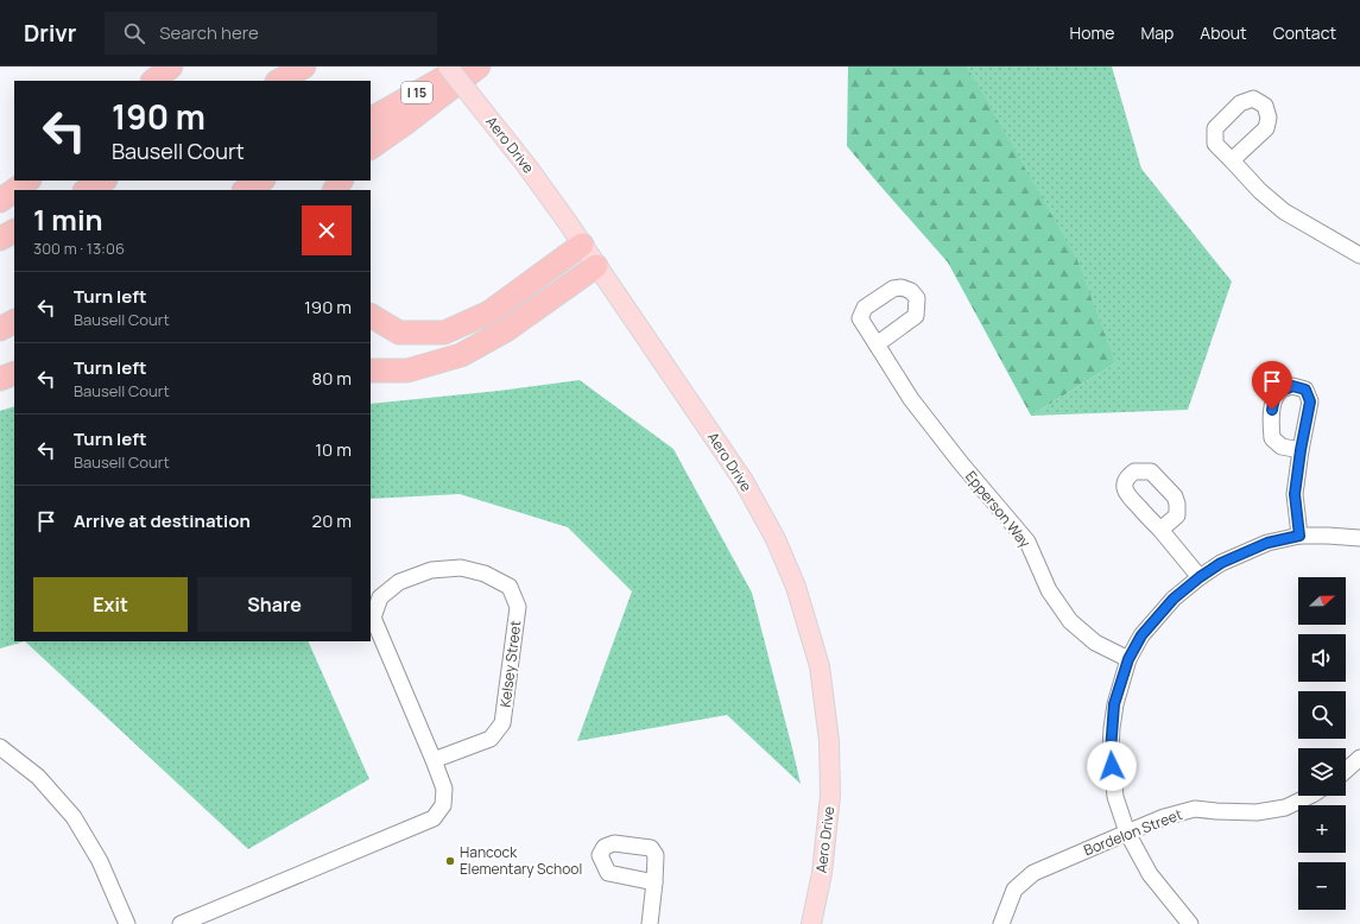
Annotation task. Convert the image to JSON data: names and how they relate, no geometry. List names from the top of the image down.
{
  "streets": {
    "highway": ["I 15"],
    "main road": ["Aero Drive"],
    "street": ["Epperson Way", "Kelsey Street", "Bordelon Street"]
  },
  "places": ["Hancock Elementary School"],
  "north": "right",
  "page": {
    "header": "Drivr",
    "search": "Search here",
    "nav": [
      "Home",
      "Map",
      "About",
      "Contact"
    ],
    "turn": ["190 m", "Bausell Court"],
    "heading": ["1 min", "300 m · 13:06"],
    "list": [
      {
        "name": "Turn left",
        "note": "Bausell Court",
        "value": "190 m"
      },
      {
        "name": "Turn left",
        "note": "Bausell Court",
        "value": "80 m"
      },
      {
        "name": "Turn left",
        "note": "Bausell Court",
        "value": "10 m"
      },
      {
        "name": "Arrive at destination",
        "value": "20 m"
      }
    ],
    "buttons": ["Exit", "Share"],
    "map_buttons": ["+", "−"]
  }
}
